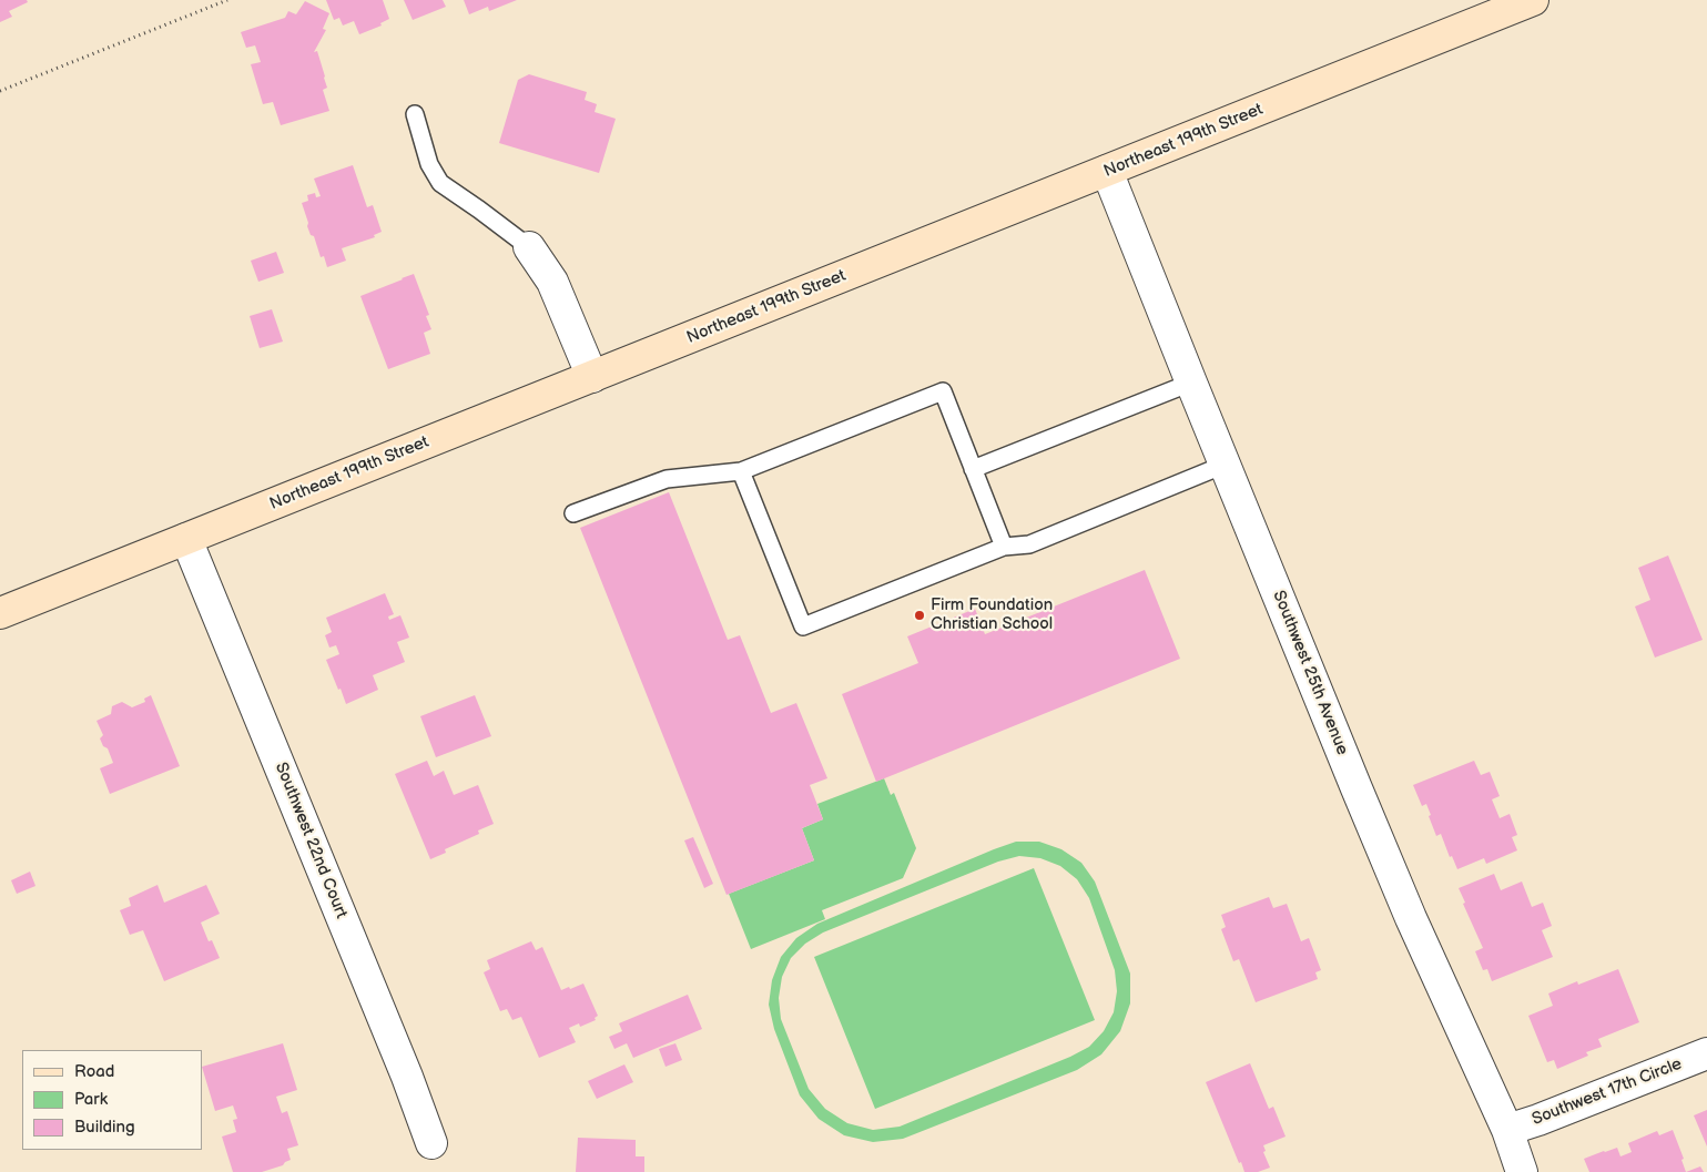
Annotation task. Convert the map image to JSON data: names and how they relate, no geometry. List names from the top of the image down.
{
  "streets": {
    "main road": ["Northeast 199th Street"],
    "street": ["Southwest 25th Avenue", "Southwest 22nd Court", "Southwest 17th Circle"]
  },
  "crossings": [
    ["Northeast 199th Street", "Southwest 25th Avenue"],
    ["Northeast 199th Street", "Southwest 22nd Court"],
    ["Southwest 25th Avenue", "Southwest 17th Circle"]
  ],
  "places": ["Firm Foundation Christian School"],
  "legend": ["Road", "Park", "Building"]
}
